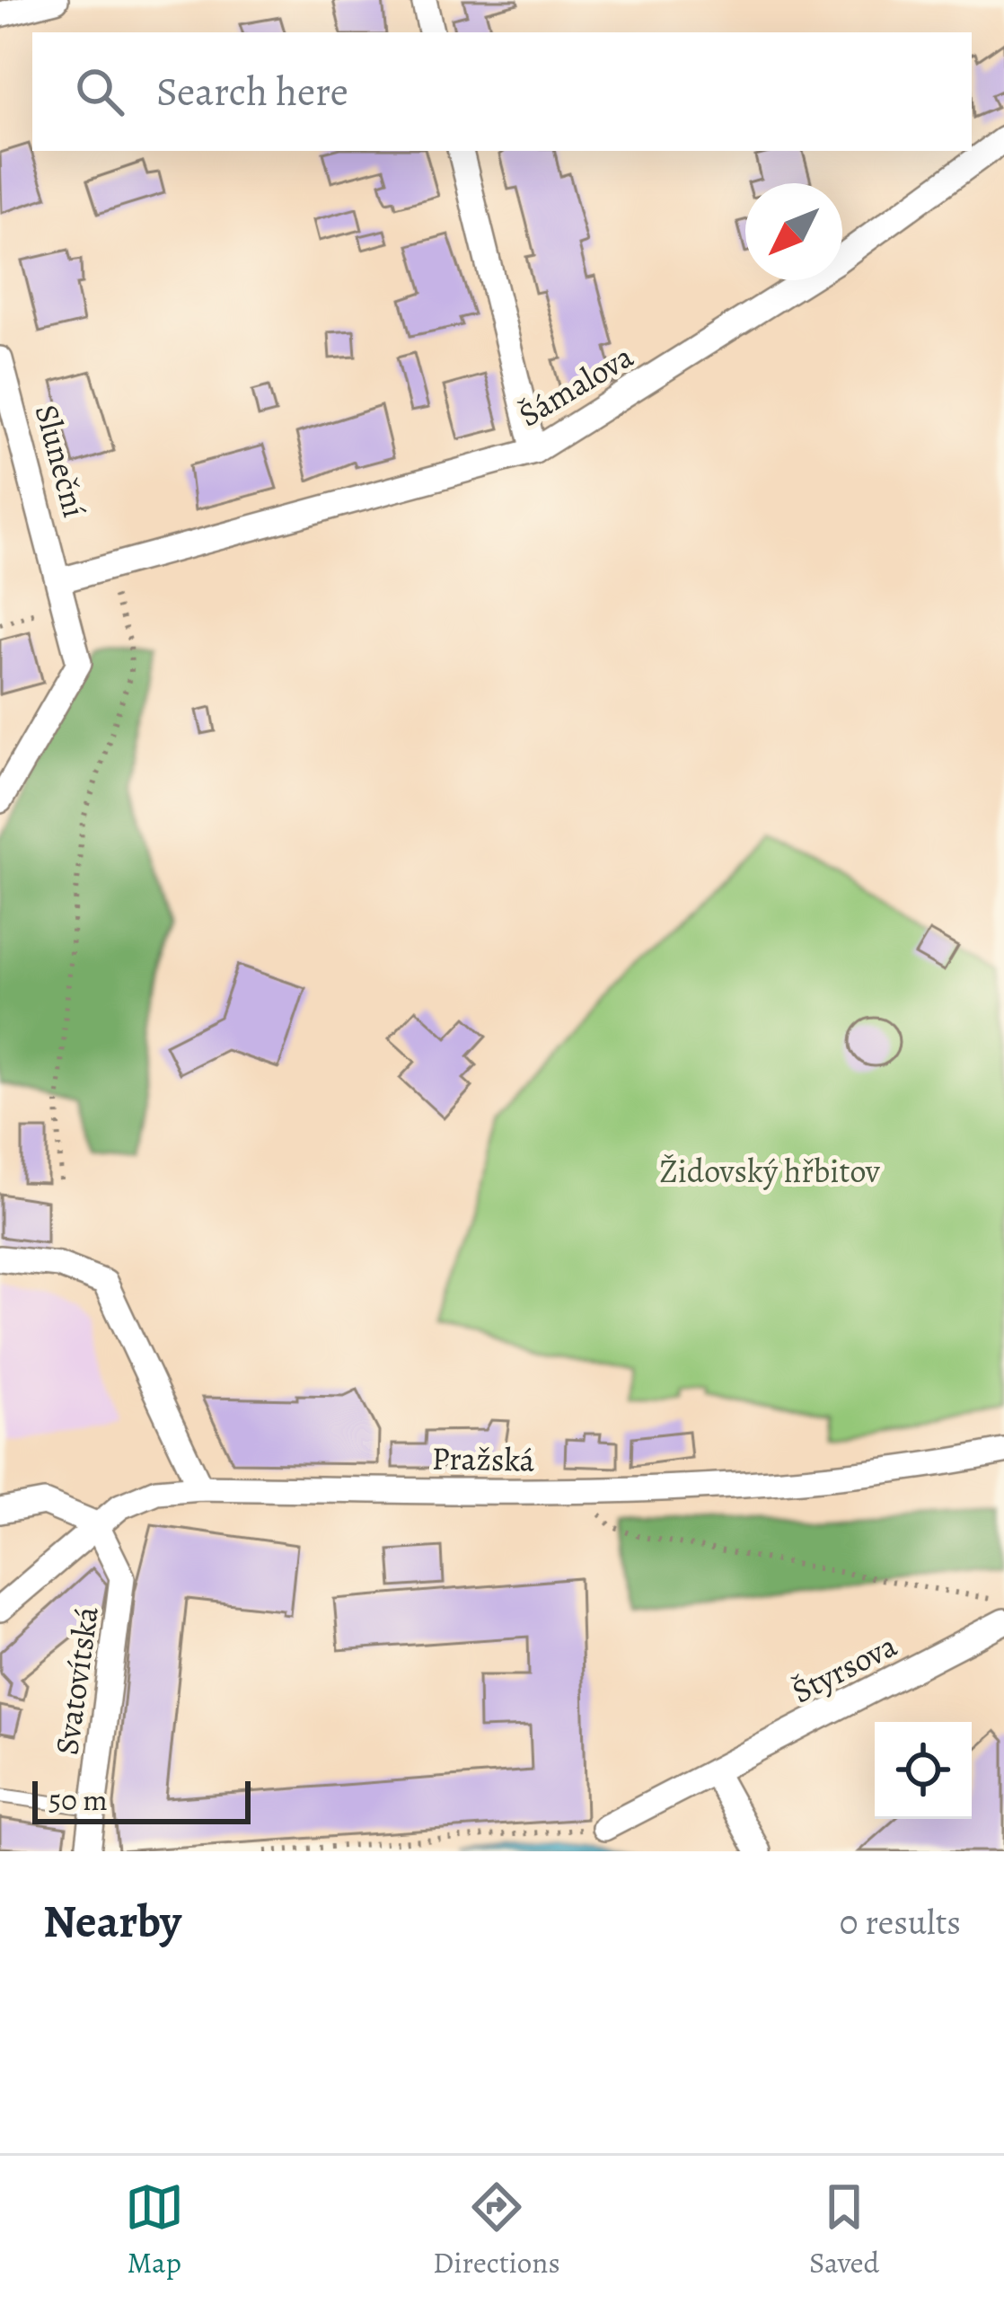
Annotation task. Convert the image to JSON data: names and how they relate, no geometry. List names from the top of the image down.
{
  "streets": {
    "street": [
      "Šámalova",
      "Sluneční",
      "Pražská",
      "Štyrsova",
      "Svatovítská"
    ]
  },
  "crossings": [
    ["Šámalova", "Sluneční"],
    ["Pražská", "Svatovítská"]
  ],
  "parks": ["Židovský hřbitov"],
  "scale_bar": "50 m",
  "north": "bottom left",
  "page": {
    "search": "Search here",
    "scale": "50 m",
    "heading": ["Nearby", "0 results"],
    "nav": ["Map", "Directions", "Saved"]
  }
}
